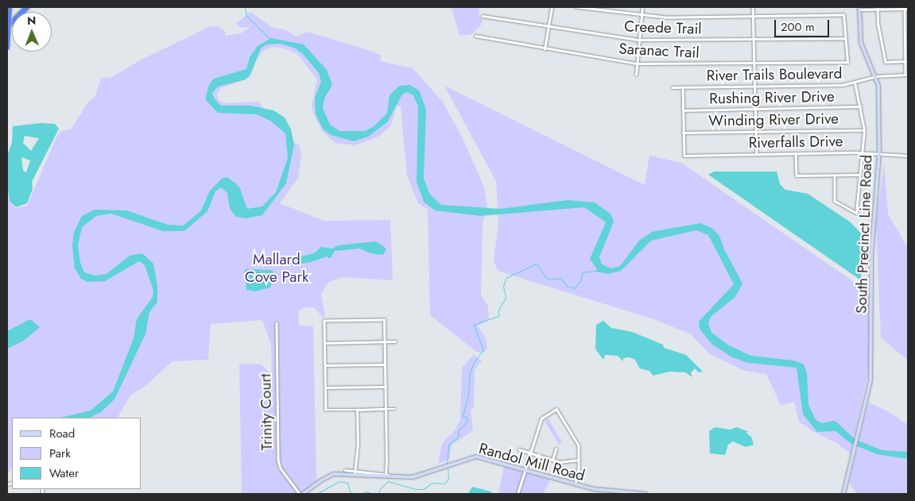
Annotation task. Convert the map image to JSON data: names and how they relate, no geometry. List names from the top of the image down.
{
  "streets": {
    "main road": ["South Precinct Line Road", "Randol Mill Road"],
    "street": [
      "Creede Trail",
      "Saranac Trail",
      "River Trails Boulevard",
      "Rushing River Drive",
      "Winding River Drive",
      "Riverfalls Drive",
      "Trinity Court"
    ]
  },
  "crossings": [
    ["Creede Trail", "Saranac Trail"],
    ["River Trails Boulevard", "South Precinct Line Road"],
    ["Winding River Drive", "Riverfalls Drive"],
    ["Riverfalls Drive", "South Precinct Line Road"]
  ],
  "parks": ["Mallard Cove Park"],
  "legend": ["Road", "Park", "Water"],
  "scale_bar": "200 m",
  "north": "top"
}
